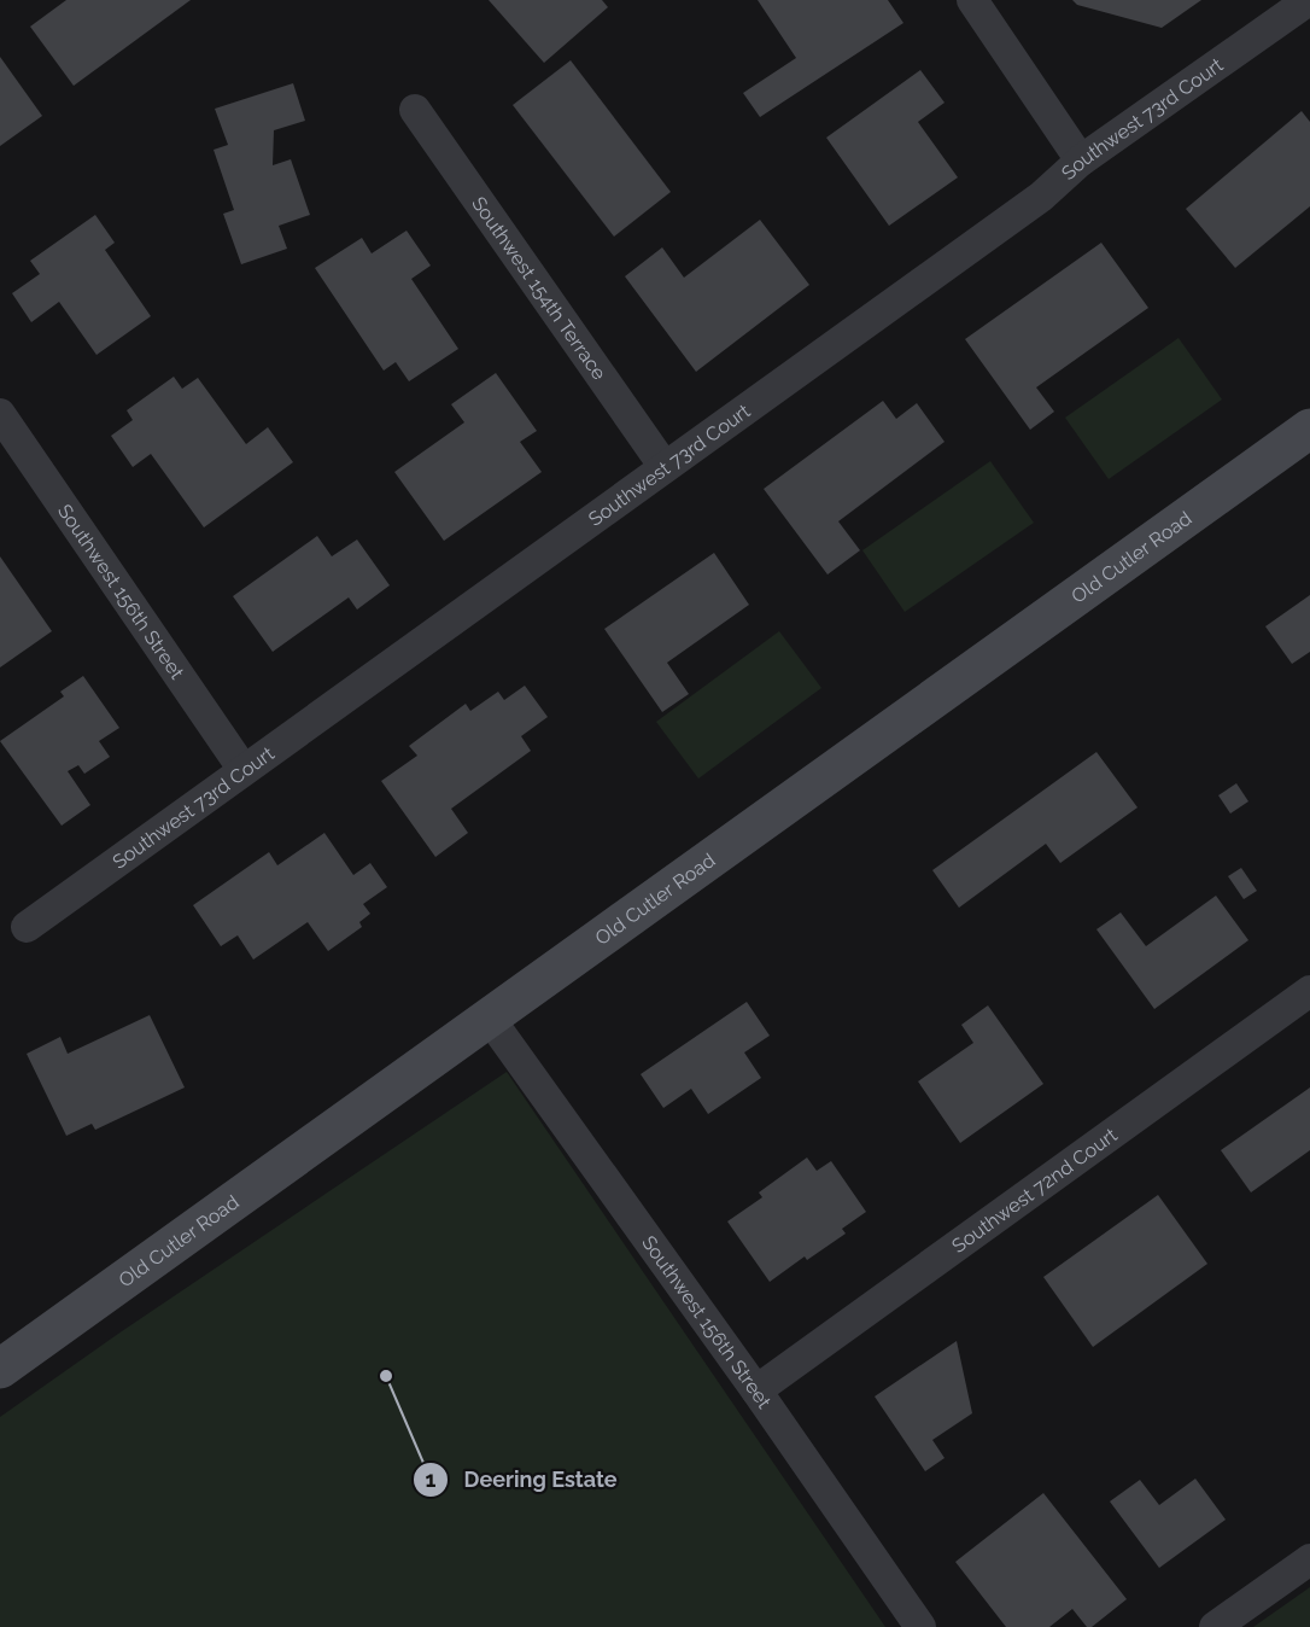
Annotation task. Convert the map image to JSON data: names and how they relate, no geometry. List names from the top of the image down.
{
  "streets": {
    "main road": ["Old Cutler Road"],
    "street": [
      "Southwest 73rd Court",
      "Southwest 154th Terrace",
      "Southwest 156th Street",
      "Southwest 72nd Court"
    ]
  },
  "crossings": [
    ["Southwest 73rd Court", "Southwest 154th Terrace"],
    ["Southwest 73rd Court", "Southwest 156th Street"],
    ["Old Cutler Road", "Southwest 156th Street"],
    ["Southwest 156th Street", "Southwest 72nd Court"]
  ],
  "places": ["Deering Estate"]
}
